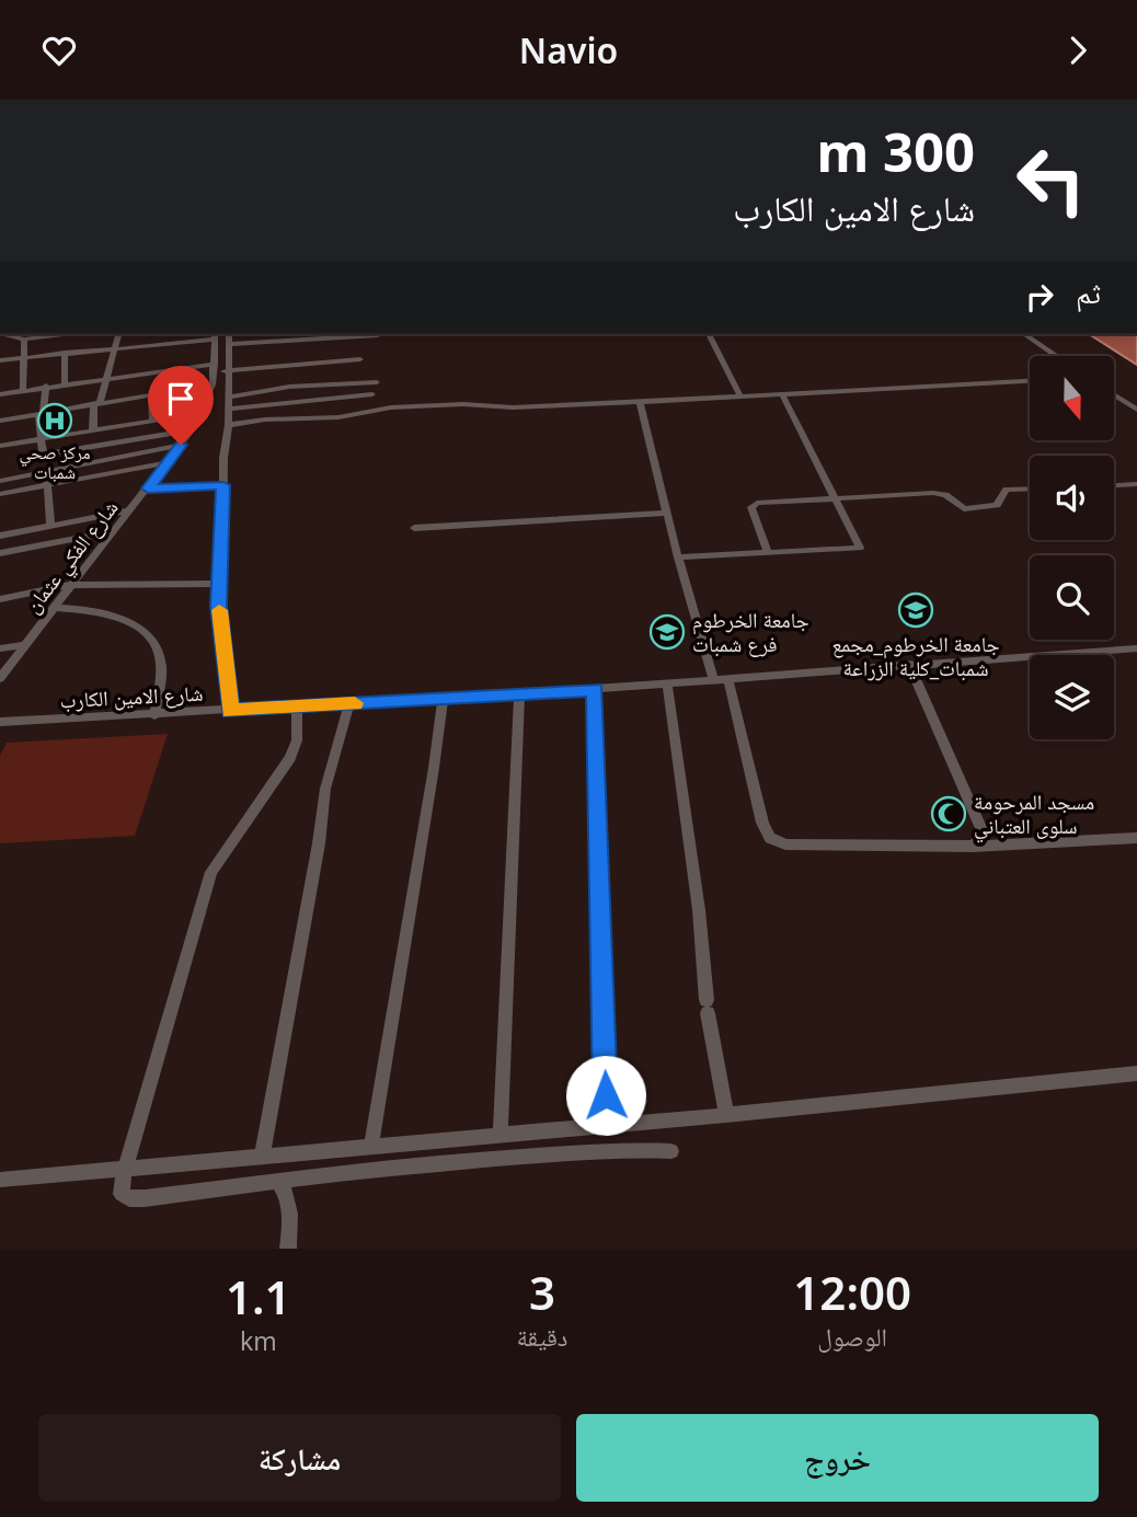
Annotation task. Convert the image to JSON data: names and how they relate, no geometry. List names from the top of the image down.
{
  "streets": {
    "street": ["شارع الفكي عثمان", "شارع الامين الكارب"]
  },
  "places": {
    "hospital": ["مركز صحي شمبات"],
    "school or university": ["جامعة الخرطوم_مجمع شمبات_كلية الزراعة", "جامعة الخرطوم فرع شمبات"],
    "mosque": ["مسجد المرحومة سلوى العتباني"]
  },
  "north": "bottom",
  "page": {
    "header": "Navio",
    "turn": ["300 m", "شارع الامين الكارب"],
    "then": "ثم",
    "eta": [
      "12:00",
      "الوصول",
      "3",
      "دقيقة",
      "1.1",
      "km"
    ],
    "buttons": ["خروج", "مشاركة"]
  }
}
